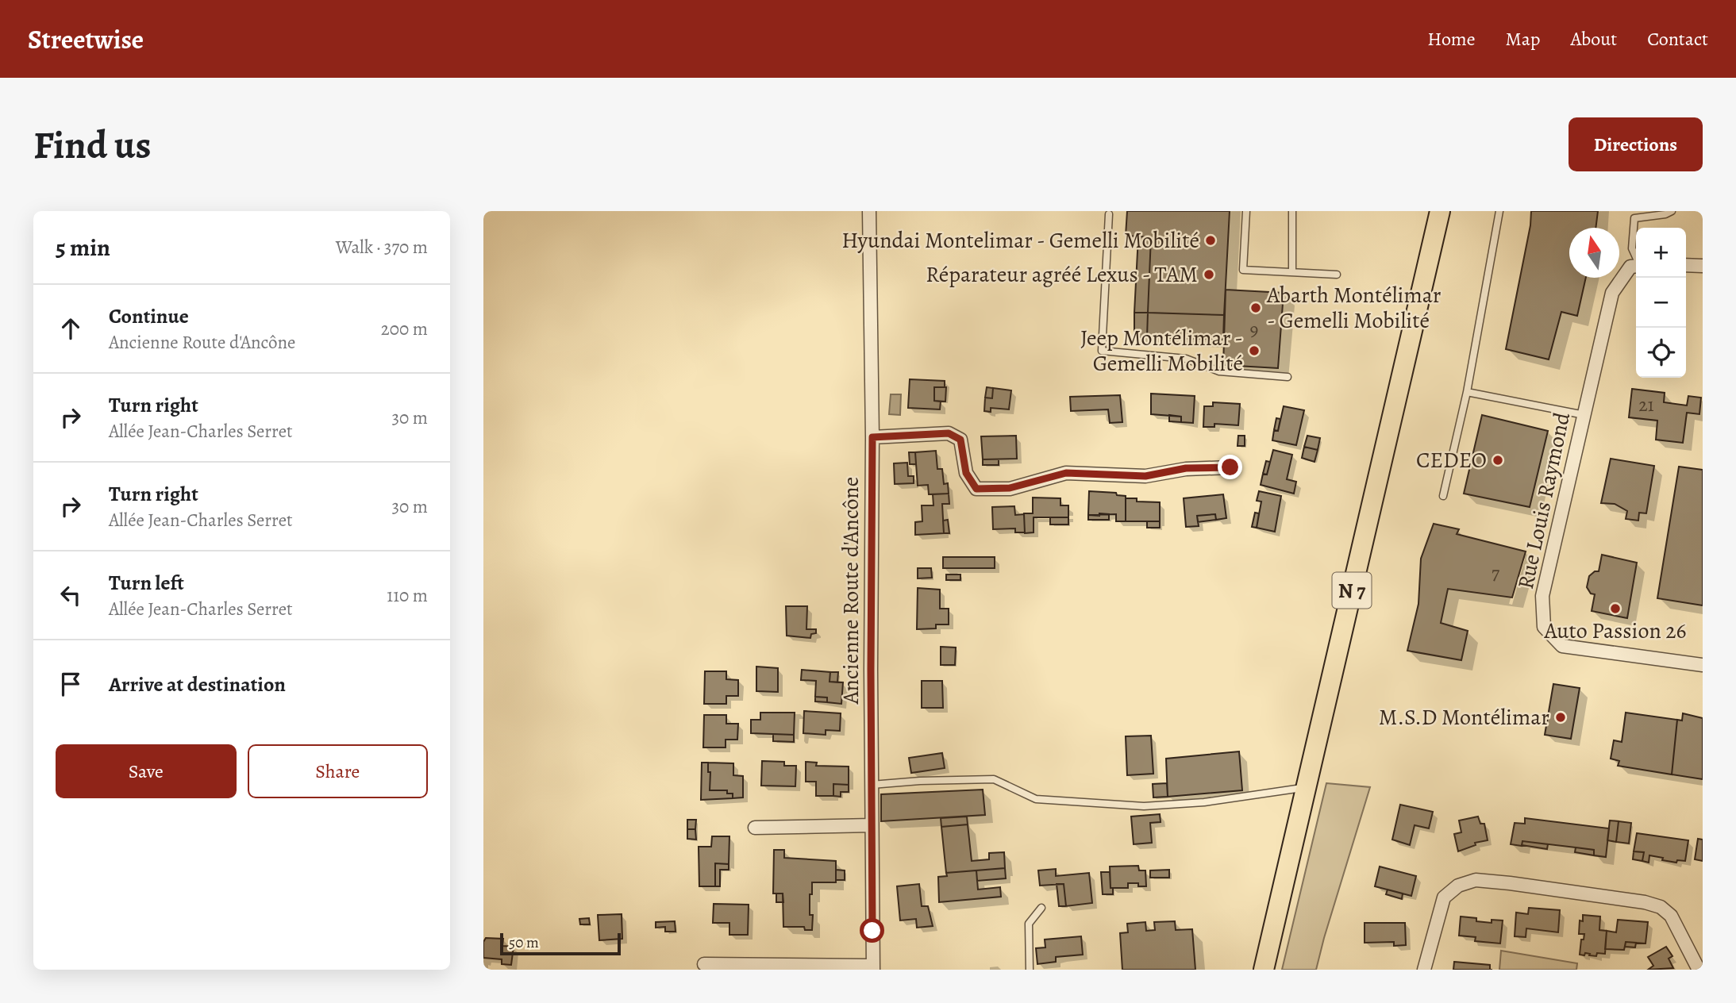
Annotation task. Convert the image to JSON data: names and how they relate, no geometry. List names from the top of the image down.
{
  "streets": {
    "main road": ["N 7"],
    "street": ["Rue Louis Raymond", "Ancienne Route d'Ancône"]
  },
  "places": [
    "Hyundai Montelimar - Gemelli Mobilité",
    "Réparateur agréé Lexus - TAM",
    "Abarth Montélimar - Gemelli Mobilité",
    "Jeep Montélimar - Gemelli Mobilité",
    "CEDEO",
    "Auto Passion 26",
    "M.S.D Montélimar"
  ],
  "house_numbers": ["9", "21", "7"],
  "scale_bar": "50 m",
  "north": "top",
  "page": {
    "header": "Streetwise",
    "nav": [
      "Home",
      "Map",
      "About",
      "Contact"
    ],
    "buttons": [
      "Directions",
      ["Save", "Share"]
    ],
    "title": "Find us",
    "heading": ["5 min", "Walk · 370 m"],
    "map_buttons": ["+", "−"],
    "list": [
      ["Continue", "Ancienne Route d'Ancône", "200 m"],
      ["Turn right", "Allée Jean-Charles Serret", "30 m"],
      ["Turn right", "Allée Jean-Charles Serret", "30 m"],
      ["Turn left", "Allée Jean-Charles Serret", "110 m"],
      "Arrive at destination"
    ],
    "scale": "50 m"
  }
}
